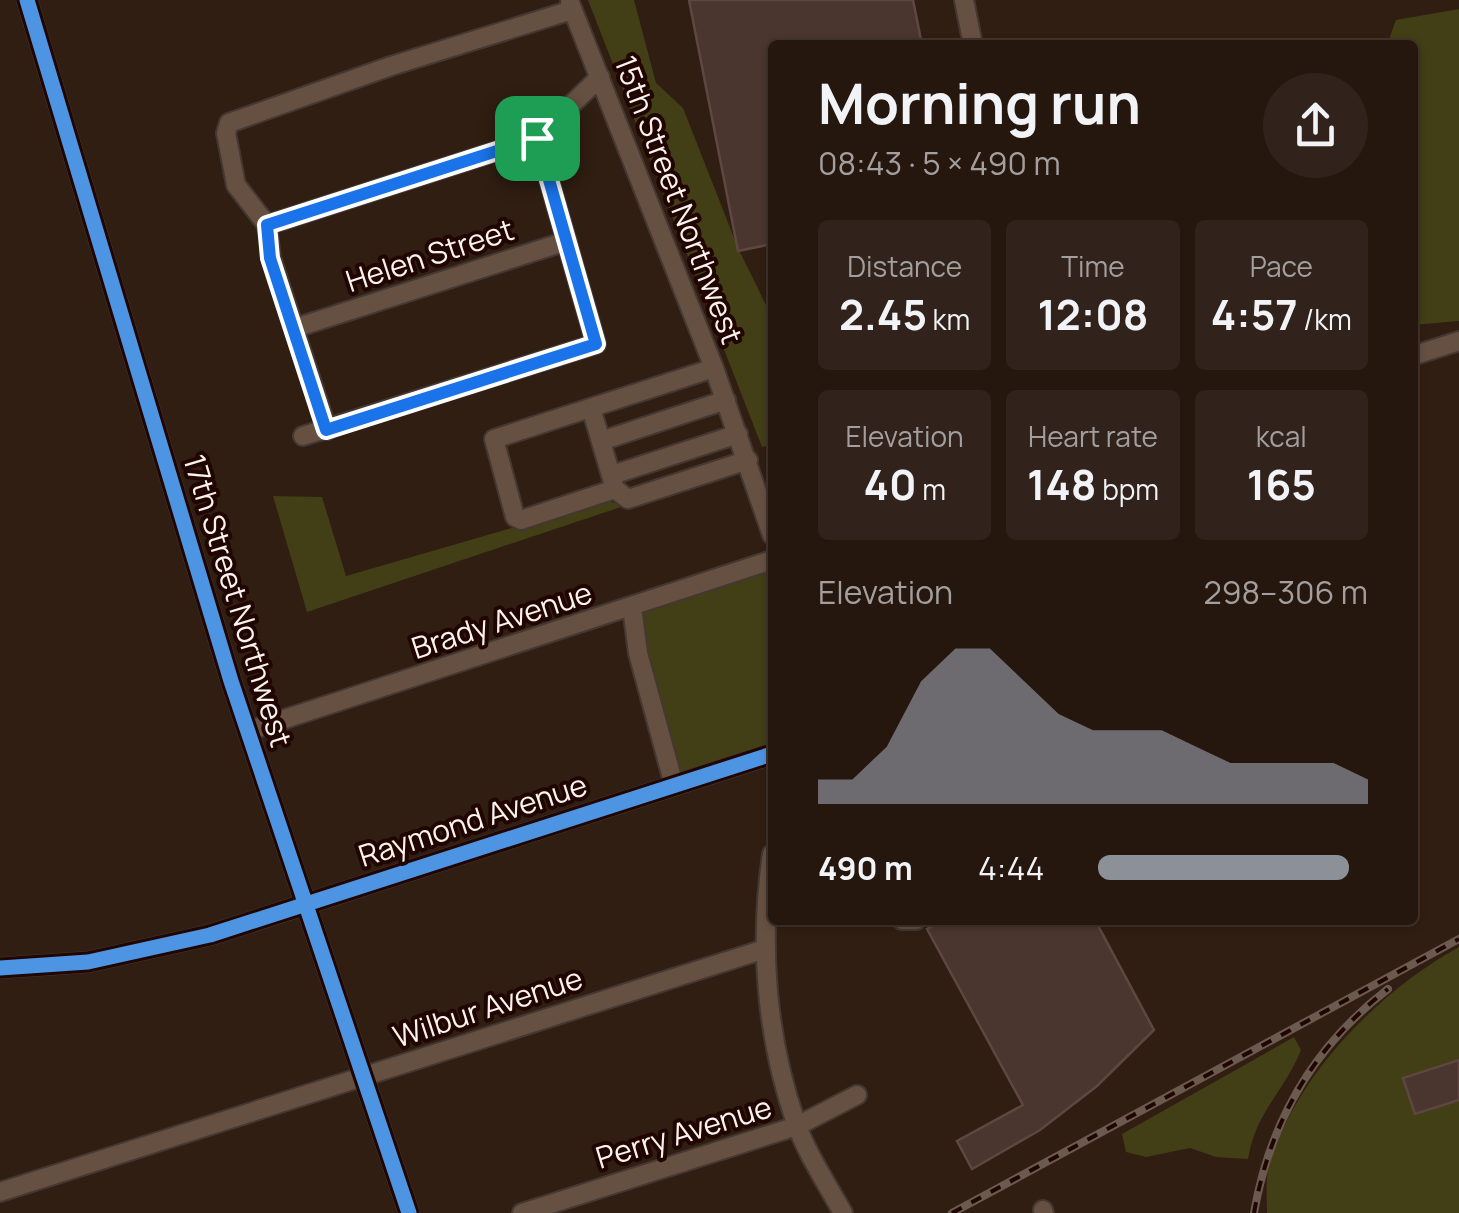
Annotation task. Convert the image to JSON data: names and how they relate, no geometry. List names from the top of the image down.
{
  "streets": {
    "street": [
      "15th Street Northwest",
      "Helen Street",
      "17th Street Northwest",
      "Brady Avenue",
      "Raymond Avenue",
      "Wilbur Avenue",
      "Perry Avenue"
    ]
  },
  "crossings": [
    ["17th Street Northwest", "Brady Avenue"],
    ["17th Street Northwest", "Raymond Avenue"],
    ["17th Street Northwest", "Wilbur Avenue"]
  ],
  "page": {
    "heading": ["Morning run", "08:43 · 5 × 490 m"],
    "stats": [
      ["Distance", "2.45 km"],
      ["Time", "12:08"],
      ["Pace", "4:57 /km"],
      ["Elevation", "40 m"],
      ["Heart rate", "148 bpm"],
      ["kcal", "165"]
    ],
    "chart": ["Elevation", "298–306 m"],
    "list": [
      {
        "name": "490 m",
        "note": "4:44"
      }
    ]
  }
}
